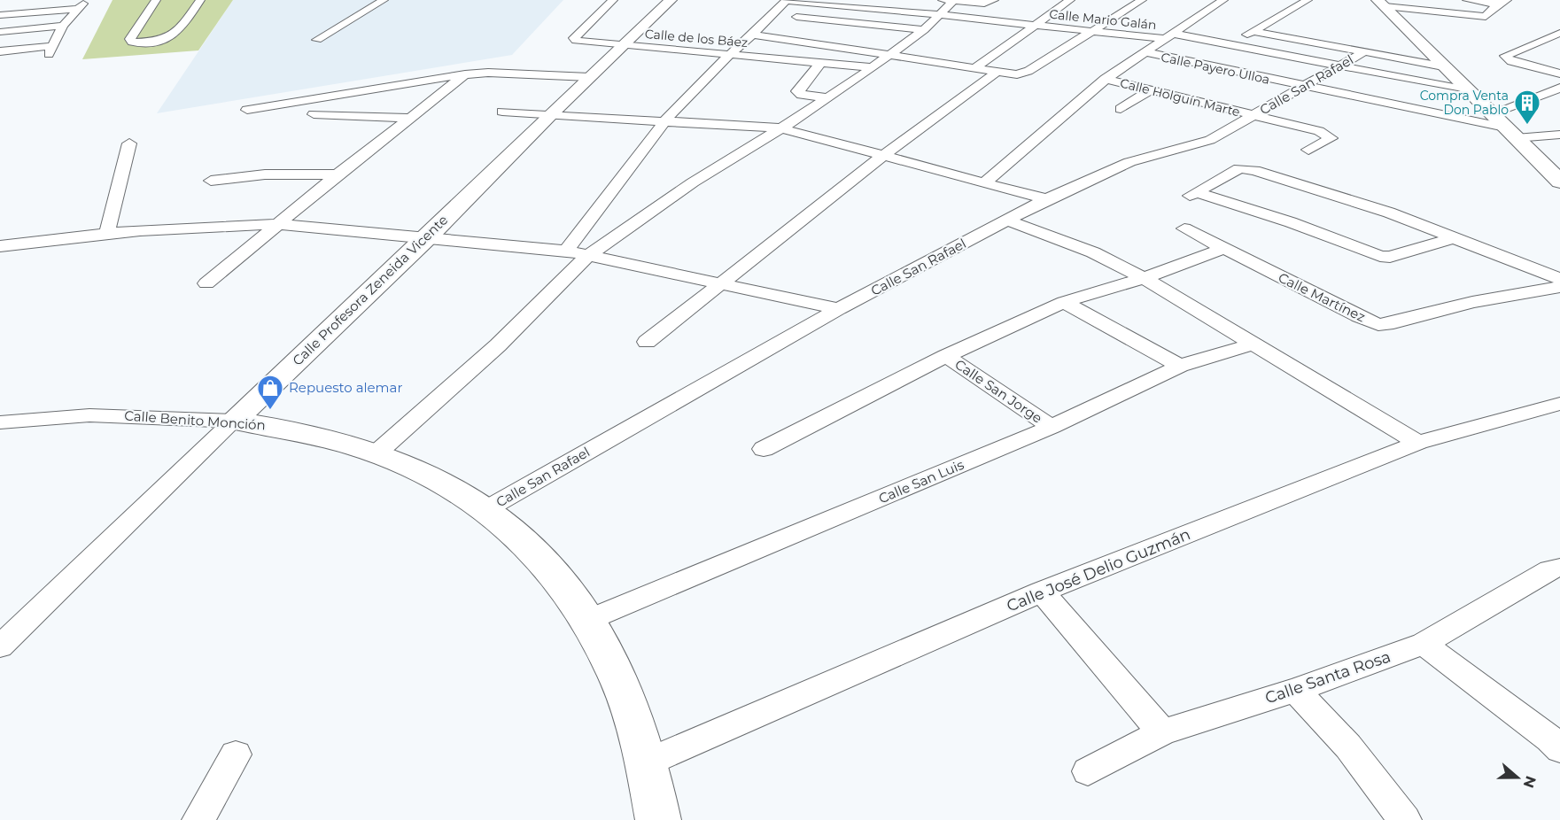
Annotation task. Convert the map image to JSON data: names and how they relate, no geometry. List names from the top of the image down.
{
  "streets": {
    "street": [
      "Calle Mario Galán",
      "Calle de los Báez",
      "Calle Payero Ulloa",
      "Calle San Rafael",
      "Calle Holguín Marte",
      "Calle Profesora Zeneida Vicente",
      "Calle Martínez",
      "Calle San Jorge",
      "Calle Benito Monción",
      "Calle San Luis",
      "Calle José Delio Guzmán",
      "Calle Santa Rosa"
    ]
  },
  "crossings": [
    ["Calle Mario Galán", "Calle San Rafael"],
    ["Calle de los Báez", "Calle Profesora Zeneida Vicente"],
    ["Calle Payero Ulloa", "Calle San Rafael"],
    ["Calle San Rafael", "Calle Holguín Marte"],
    ["Calle San Rafael", "Calle Benito Monción"],
    ["Calle Profesora Zeneida Vicente", "Calle Benito Monción"],
    ["Calle San Jorge", "Calle San Luis"],
    ["Calle Benito Monción", "Calle San Luis"],
    ["Calle Benito Monción", "Calle José Delio Guzmán"]
  ],
  "places": {
    "building": ["Compra Venta Don Pablo"],
    "shop": ["Repuesto alemar"]
  },
  "north": "right"
}
